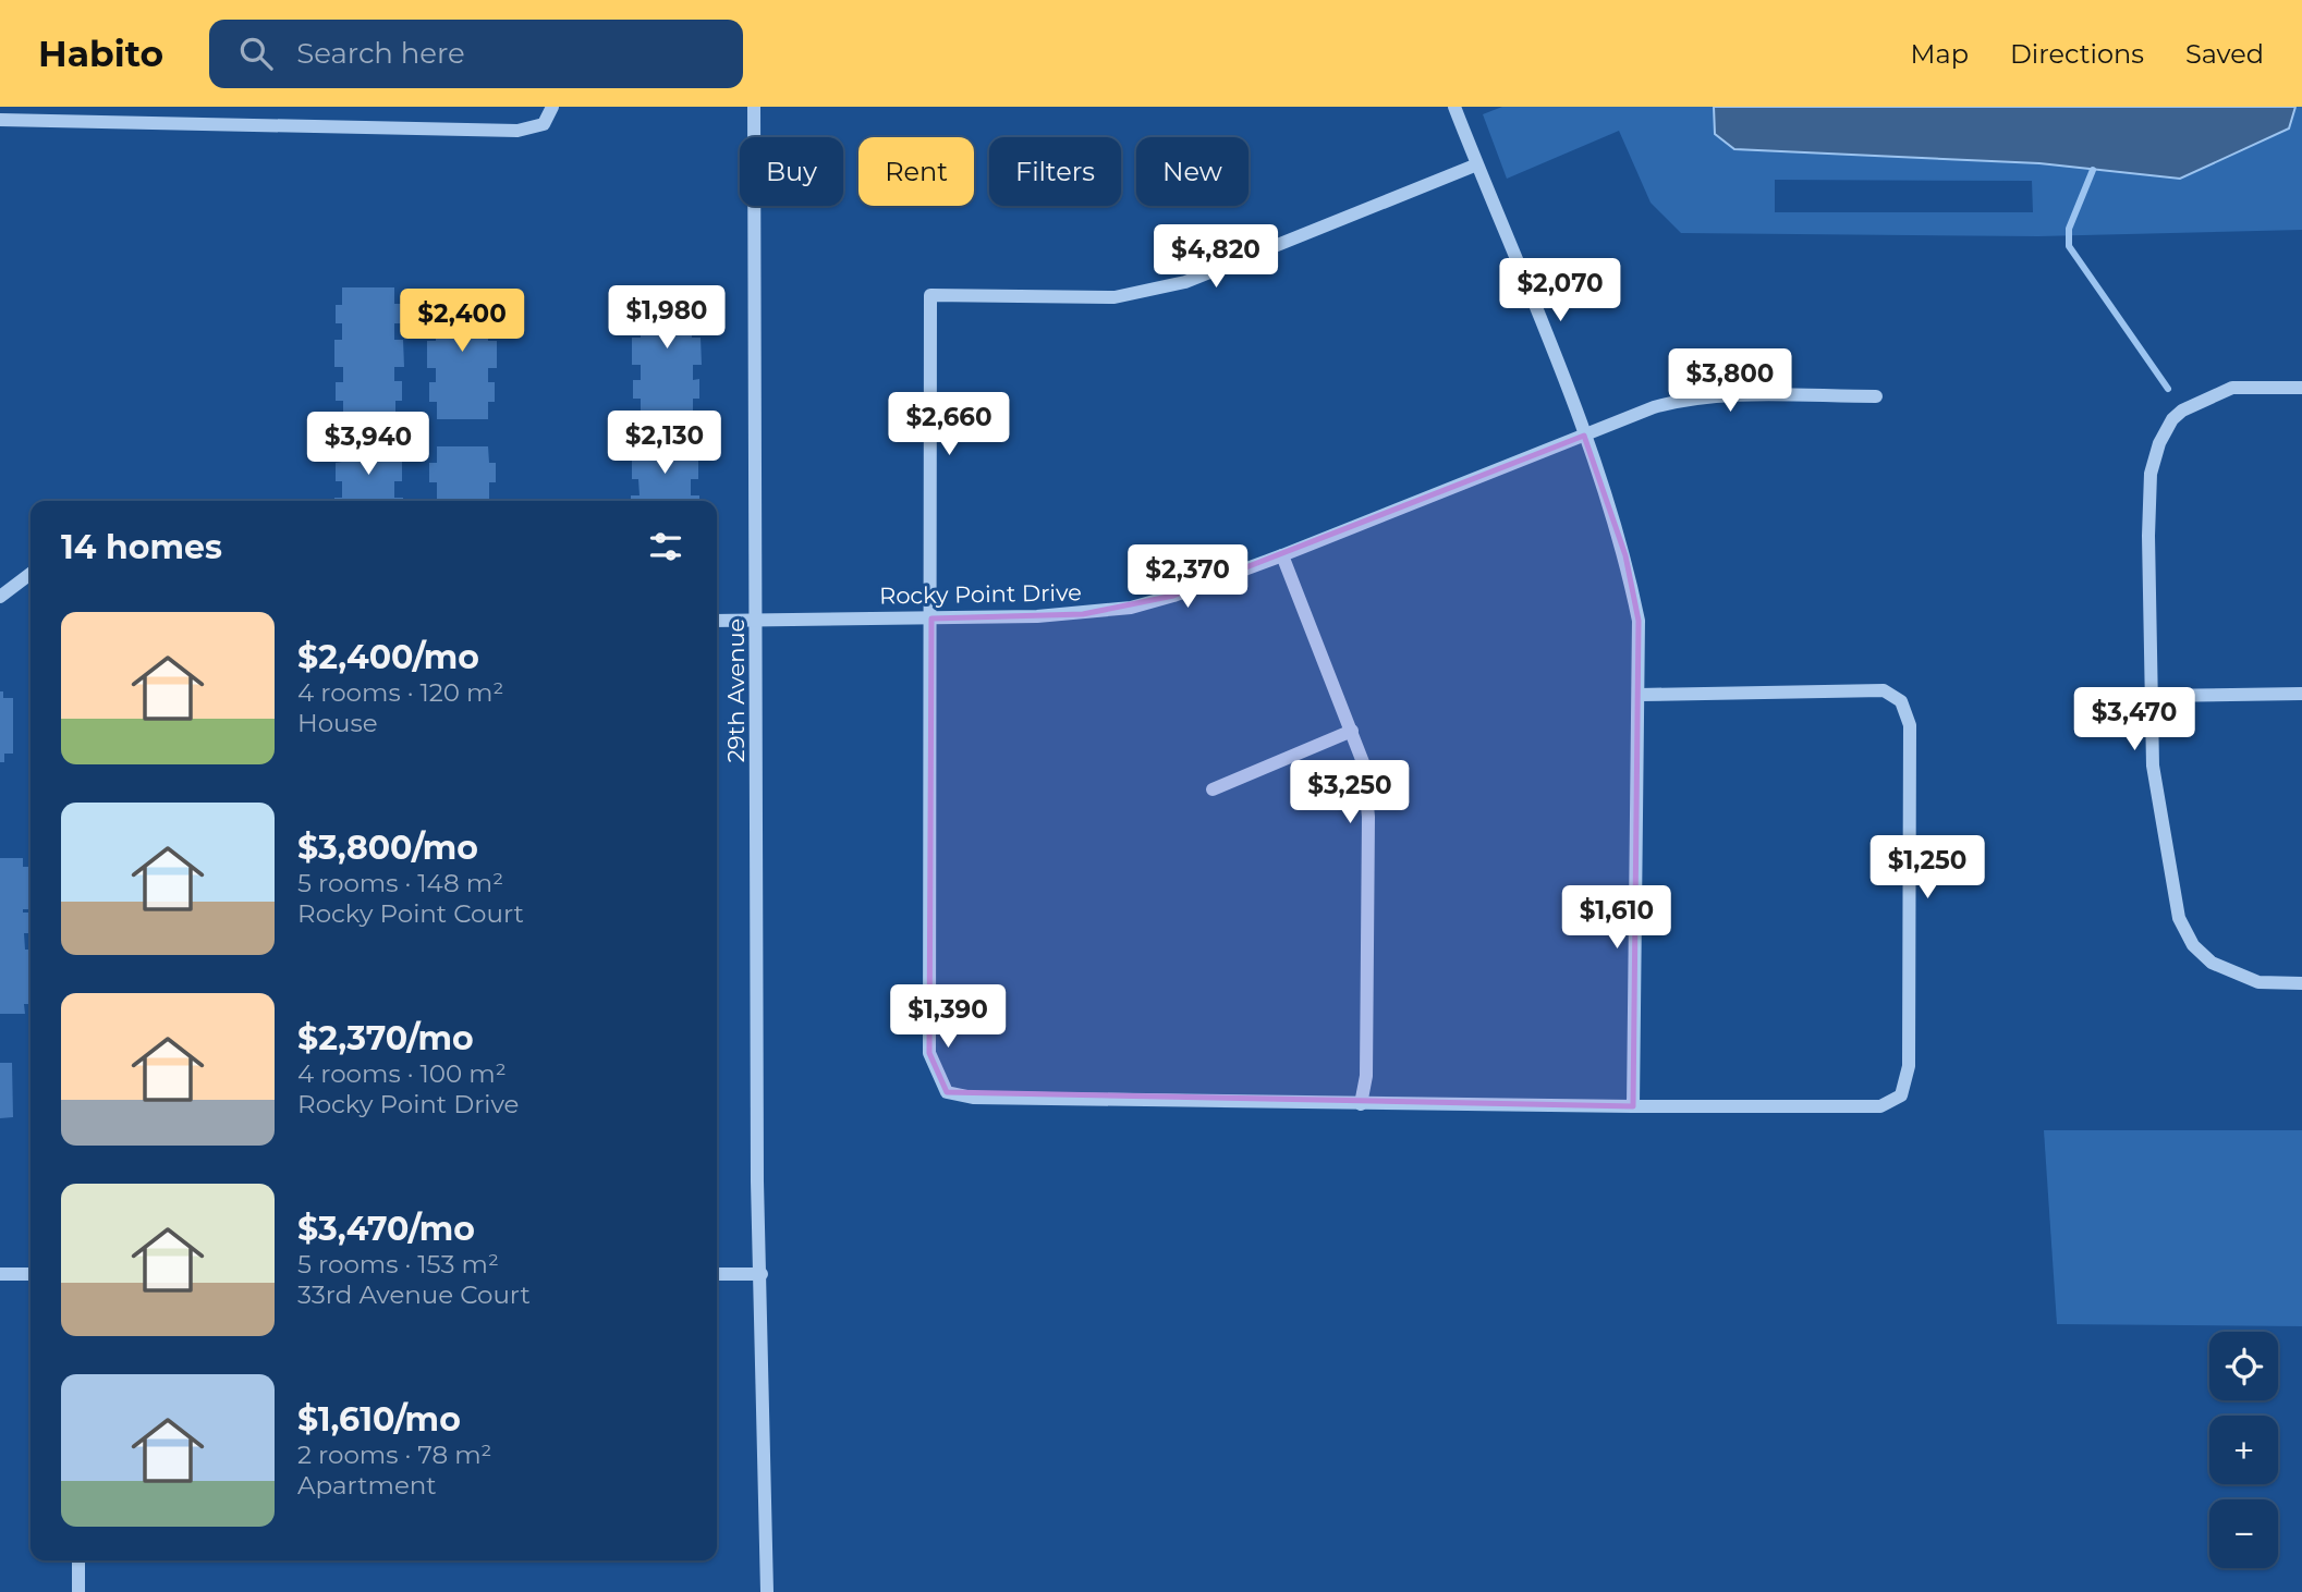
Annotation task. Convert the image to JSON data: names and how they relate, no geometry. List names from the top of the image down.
{
  "streets": {
    "street": ["Rocky Point Drive", "29th Avenue"]
  },
  "crossings": [
    ["Rocky Point Drive", "29th Avenue"]
  ],
  "page": {
    "header": "Habito",
    "search": "Search here",
    "nav": ["Map", "Directions", "Saved"],
    "chip": [
      "Buy",
      "Rent",
      "Filters",
      "New"
    ],
    "price": [
      "$4,820",
      "$2,070",
      "$1,980",
      "$2,400",
      "$3,800",
      "$2,660",
      "$2,130",
      "$3,940",
      "$2,370",
      "$3,470",
      "$3,250",
      "$1,250",
      "$1,610",
      "$1,390"
    ],
    "heading": "14 homes",
    "list": [
      {
        "name": "$2,400/mo",
        "note": "4 rooms · 120 m² · House"
      },
      {
        "name": "$3,800/mo",
        "note": "5 rooms · 148 m² · Rocky Point Court"
      },
      {
        "name": "$2,370/mo",
        "note": "4 rooms · 100 m² · Rocky Point Drive"
      },
      {
        "name": "$3,470/mo",
        "note": "5 rooms · 153 m² · 33rd Avenue Court"
      },
      {
        "name": "$1,610/mo",
        "note": "2 rooms · 78 m² · Apartment"
      }
    ],
    "map_buttons": ["+", "−"]
  }
}
